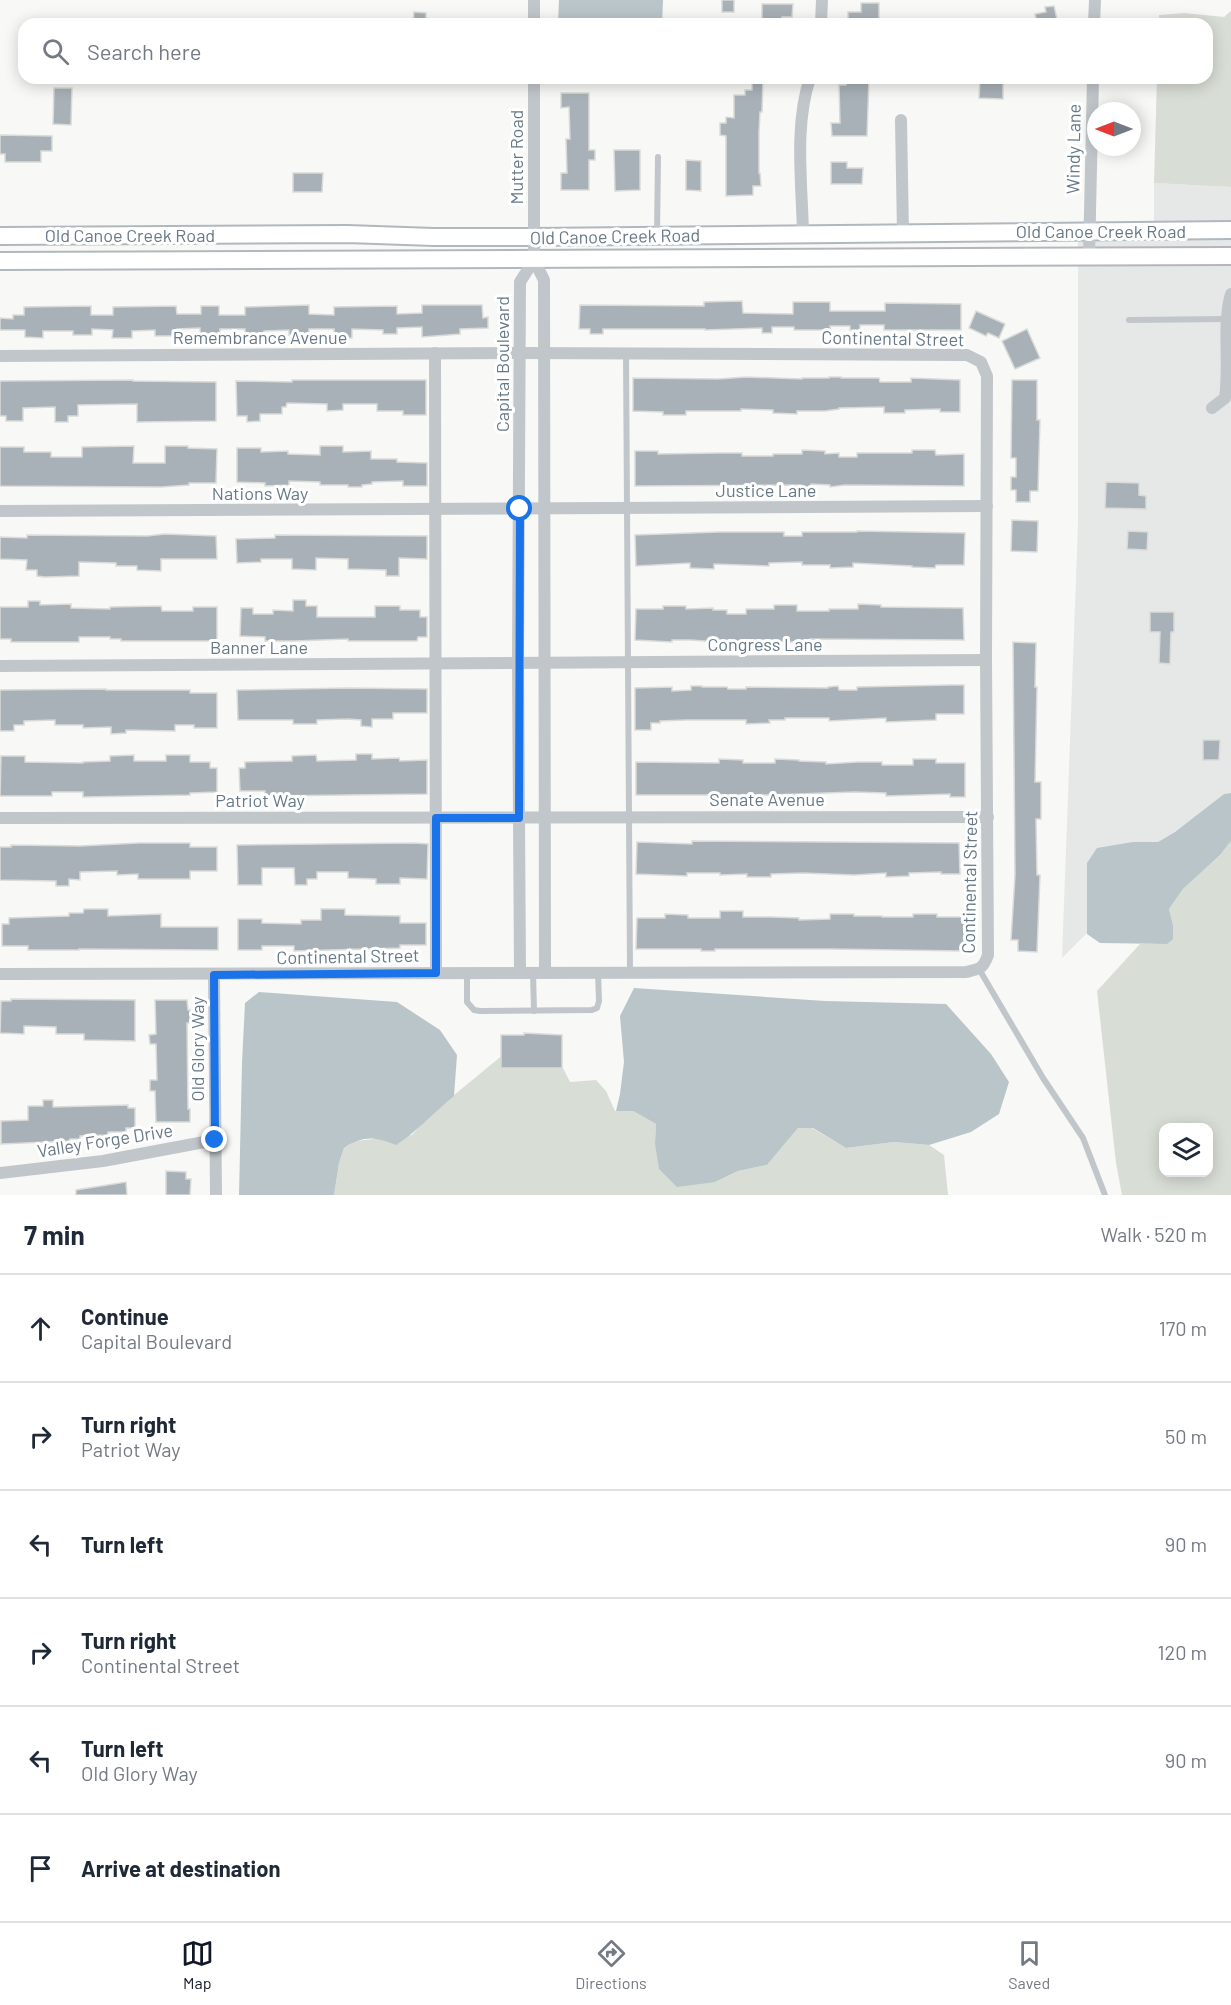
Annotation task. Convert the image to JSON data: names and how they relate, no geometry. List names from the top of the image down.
{
  "streets": {
    "main road": ["Old Canoe Creek Road"],
    "street": [
      "Windy Lane",
      "Mutter Road",
      "Remembrance Avenue",
      "Continental Street",
      "Capital Boulevard",
      "Justice Lane",
      "Nations Way",
      "Congress Lane",
      "Banner Lane",
      "Senate Avenue",
      "Patriot Way",
      "Old Glory Way",
      "Valley Forge Drive"
    ]
  },
  "crossings": [
    ["Windy Lane", "Old Canoe Creek Road"],
    ["Mutter Road", "Old Canoe Creek Road"],
    ["Mutter Road", "Capital Boulevard"],
    ["Old Canoe Creek Road", "Capital Boulevard"],
    ["Remembrance Avenue", "Continental Street"],
    ["Remembrance Avenue", "Capital Boulevard"],
    ["Continental Street", "Capital Boulevard"],
    ["Continental Street", "Justice Lane"],
    ["Continental Street", "Congress Lane"],
    ["Continental Street", "Senate Avenue"],
    ["Continental Street", "Old Glory Way"],
    ["Capital Boulevard", "Justice Lane"],
    ["Capital Boulevard", "Nations Way"],
    ["Capital Boulevard", "Congress Lane"],
    ["Capital Boulevard", "Banner Lane"],
    ["Capital Boulevard", "Senate Avenue"],
    ["Capital Boulevard", "Patriot Way"],
    ["Justice Lane", "Nations Way"],
    ["Congress Lane", "Banner Lane"],
    ["Senate Avenue", "Patriot Way"],
    ["Old Glory Way", "Valley Forge Drive"]
  ],
  "north": "left",
  "page": {
    "search": "Search here",
    "heading": ["7 min", "Walk · 520 m"],
    "list": [
      ["Continue", "Capital Boulevard", "170 m"],
      ["Turn right", "Patriot Way", "50 m"],
      ["Turn left", "90 m"],
      ["Turn right", "Continental Street", "120 m"],
      ["Turn left", "Old Glory Way", "90 m"],
      "Arrive at destination"
    ],
    "nav": ["Map", "Directions", "Saved"]
  }
}
